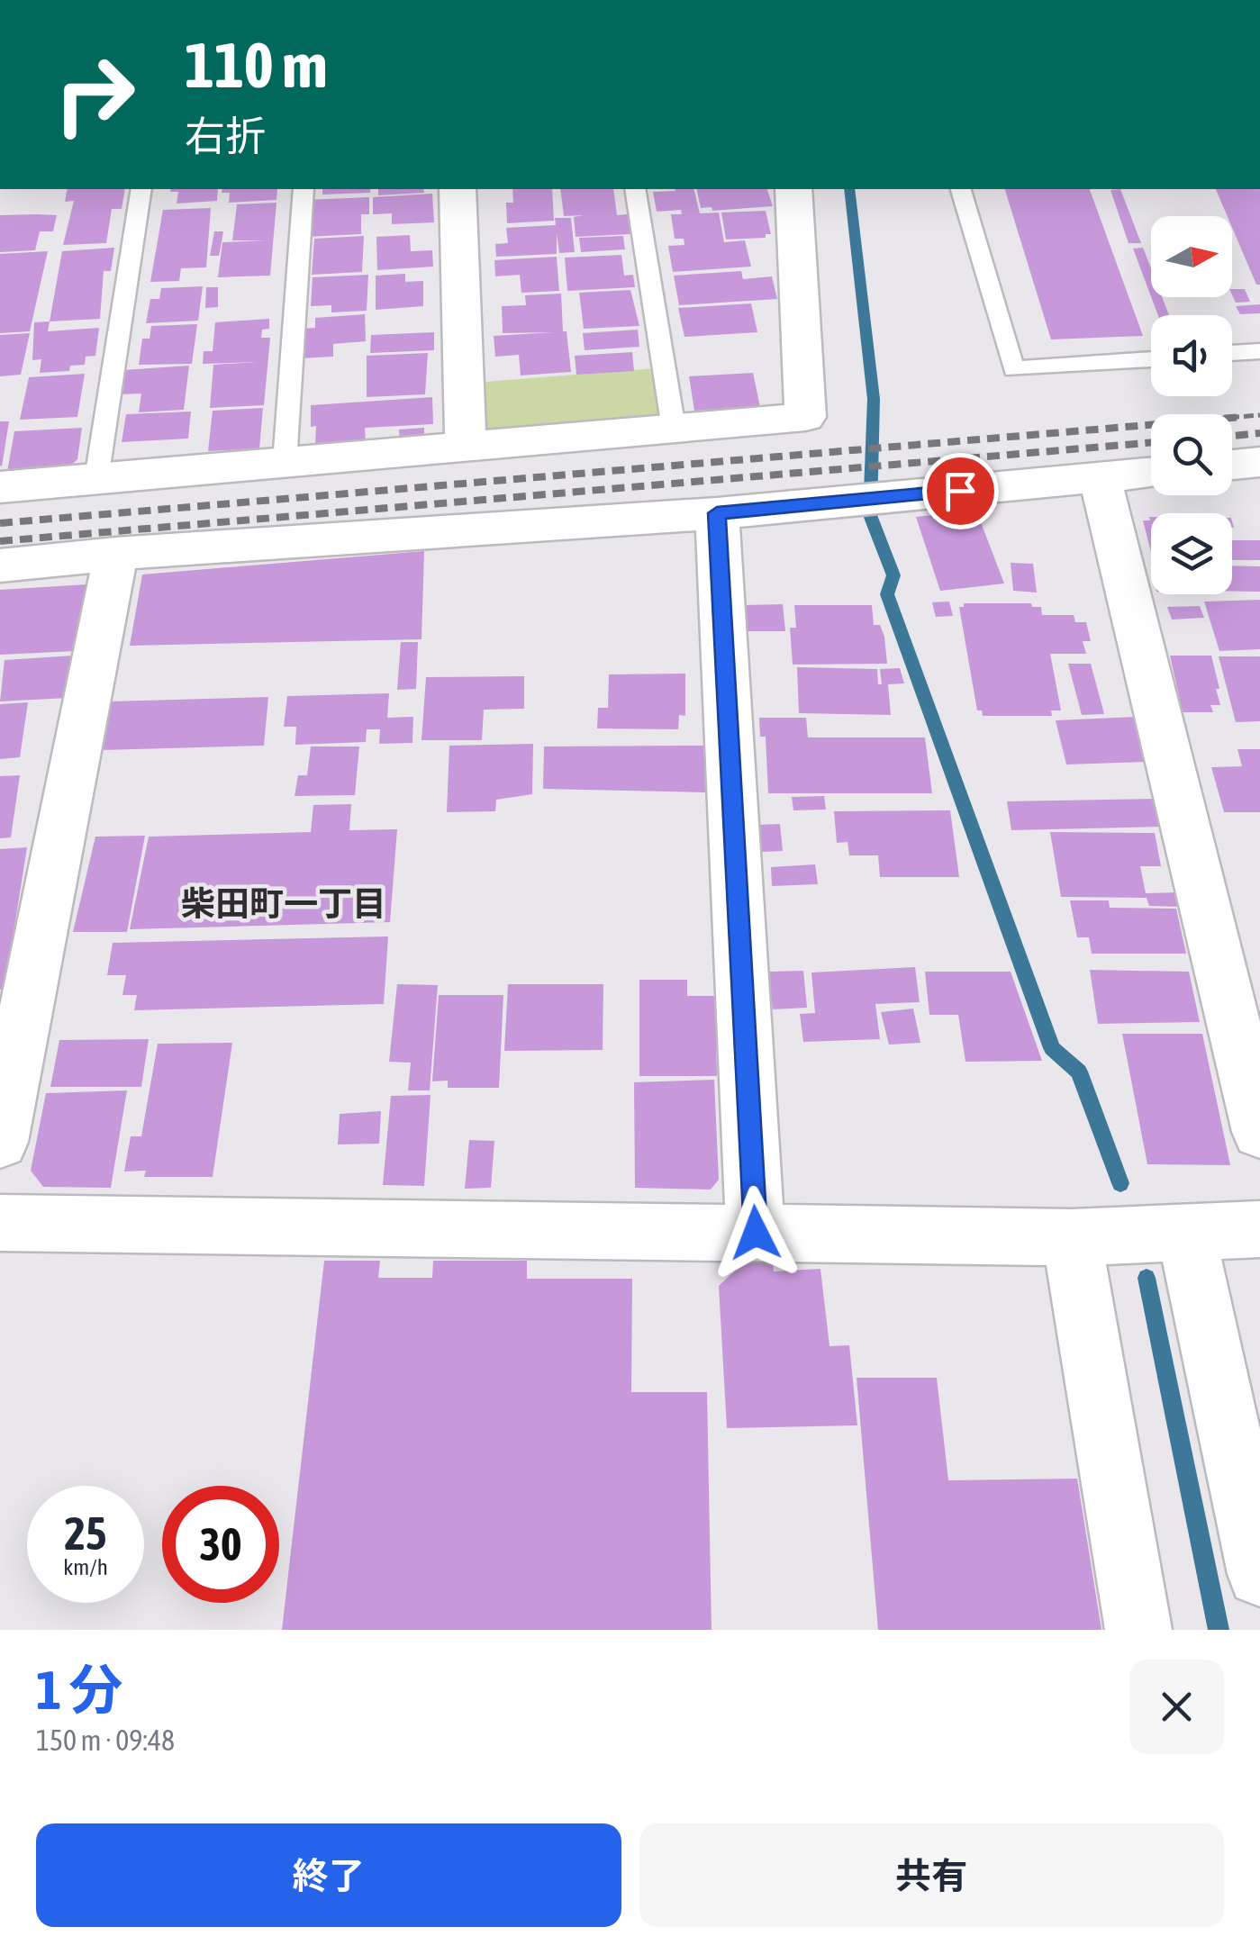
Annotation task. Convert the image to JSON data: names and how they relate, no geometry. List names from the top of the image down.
{
  "districts": ["柴田町一丁目"],
  "north": "right",
  "page": {
    "turn": ["110 m", "右折"],
    "speed": "25 km/h",
    "limit": "30",
    "heading": ["1 分", "150 m · 09:48"],
    "buttons": ["終了", "共有"]
  }
}
